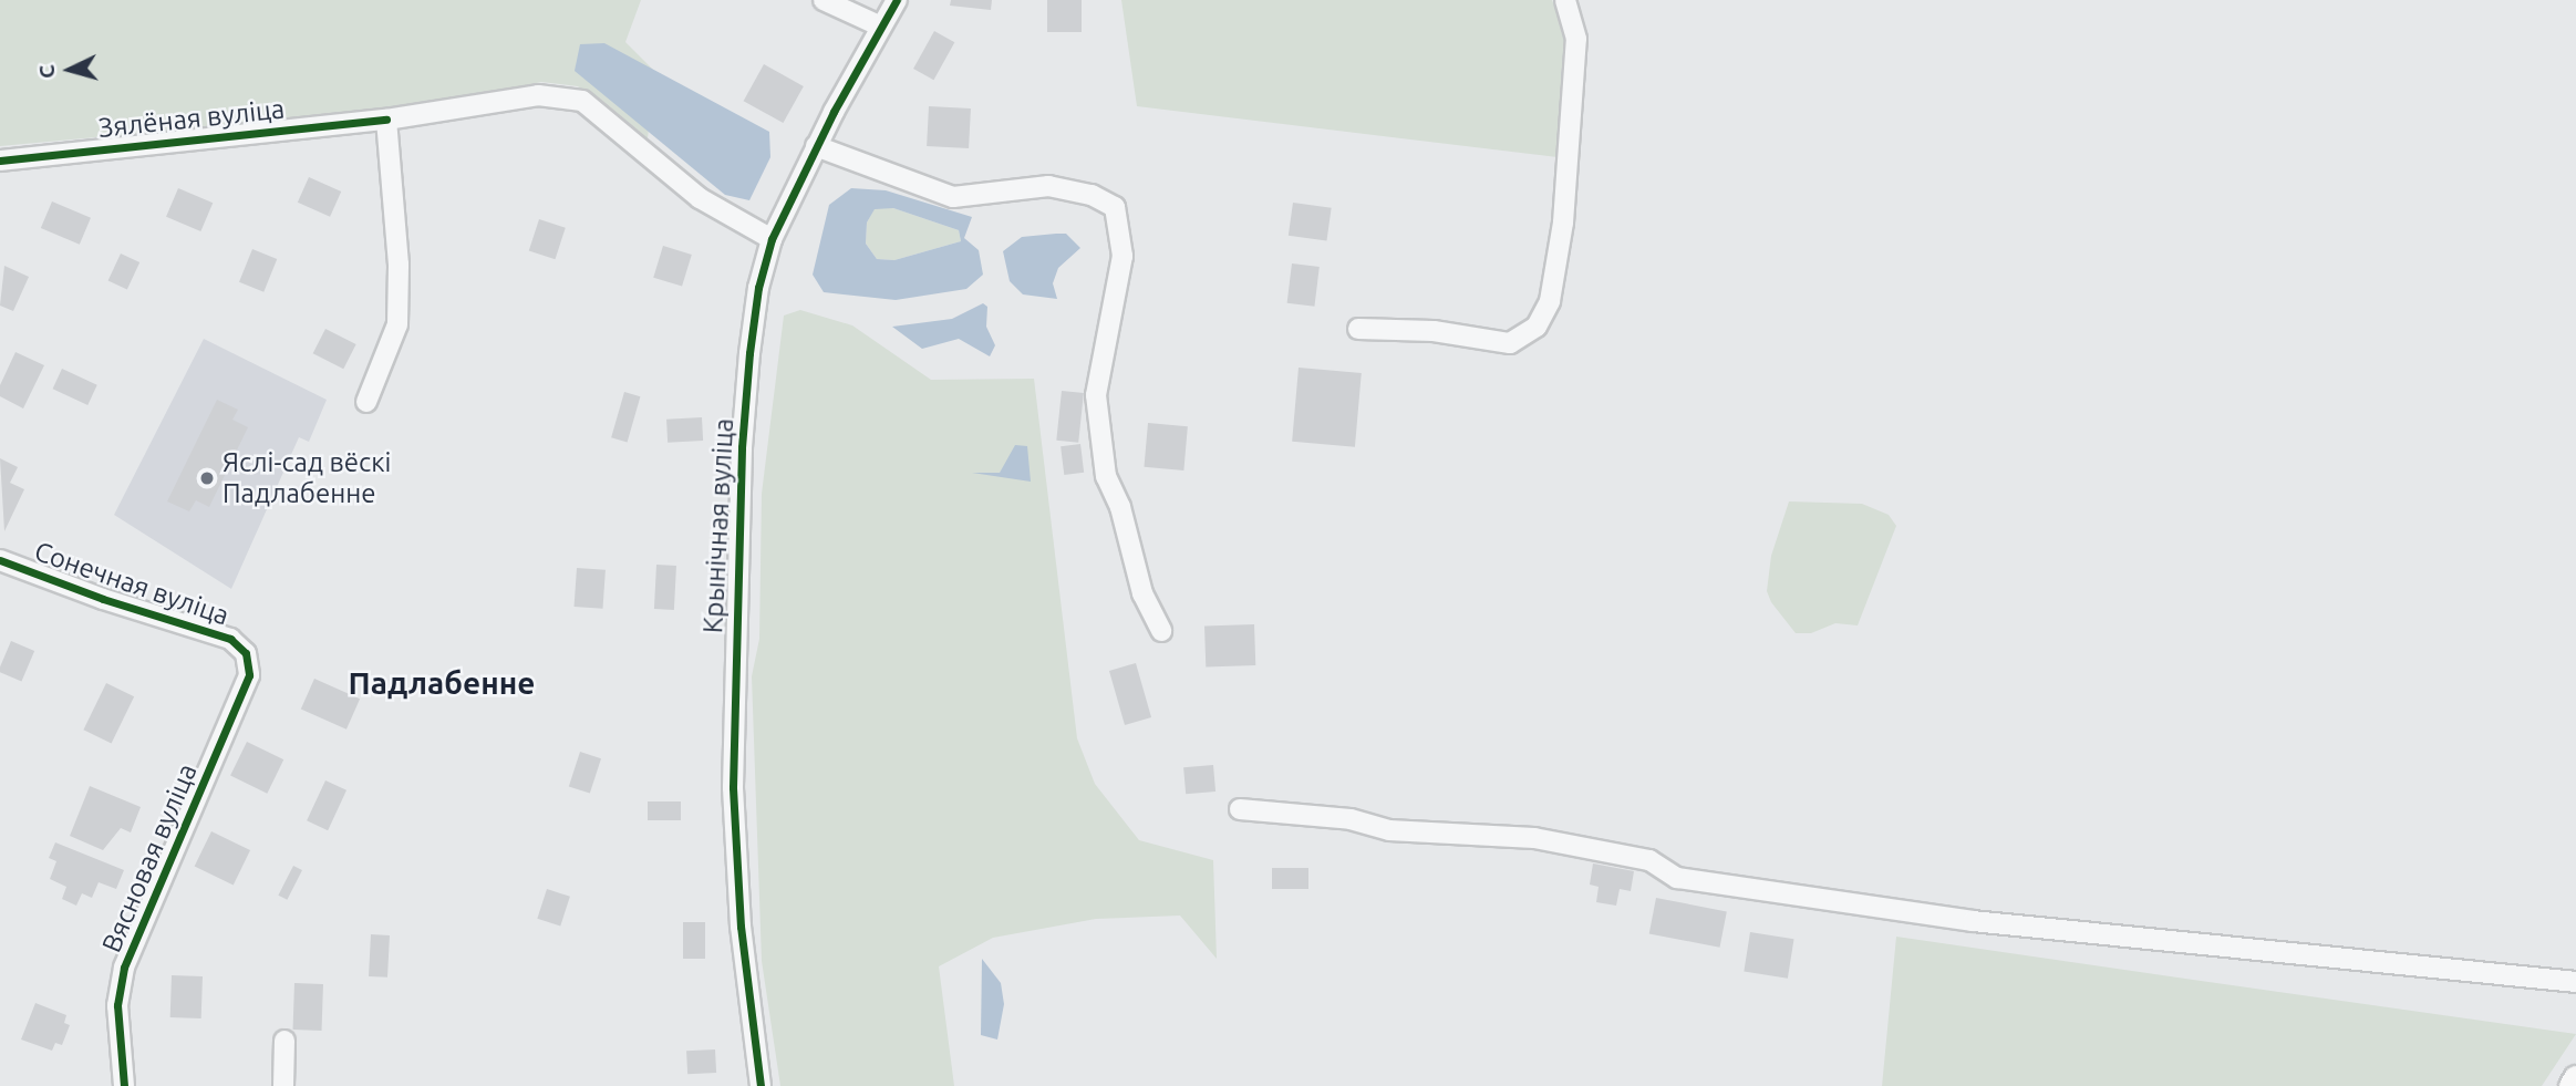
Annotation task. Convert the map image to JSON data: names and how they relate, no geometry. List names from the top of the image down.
{
  "streets": {
    "street": [
      "Зялёная вуліца",
      "Крынічная вуліца",
      "Сонечная вуліца",
      "Вясновая вуліца"
    ]
  },
  "crossings": [
    ["Зялёная вуліца", "Крынічная вуліца"],
    ["Сонечная вуліца", "Вясновая вуліца"]
  ],
  "districts": ["Падлабенне"],
  "places": ["Яслі-сад вёскі Падлабенне"],
  "north": "left"
}
